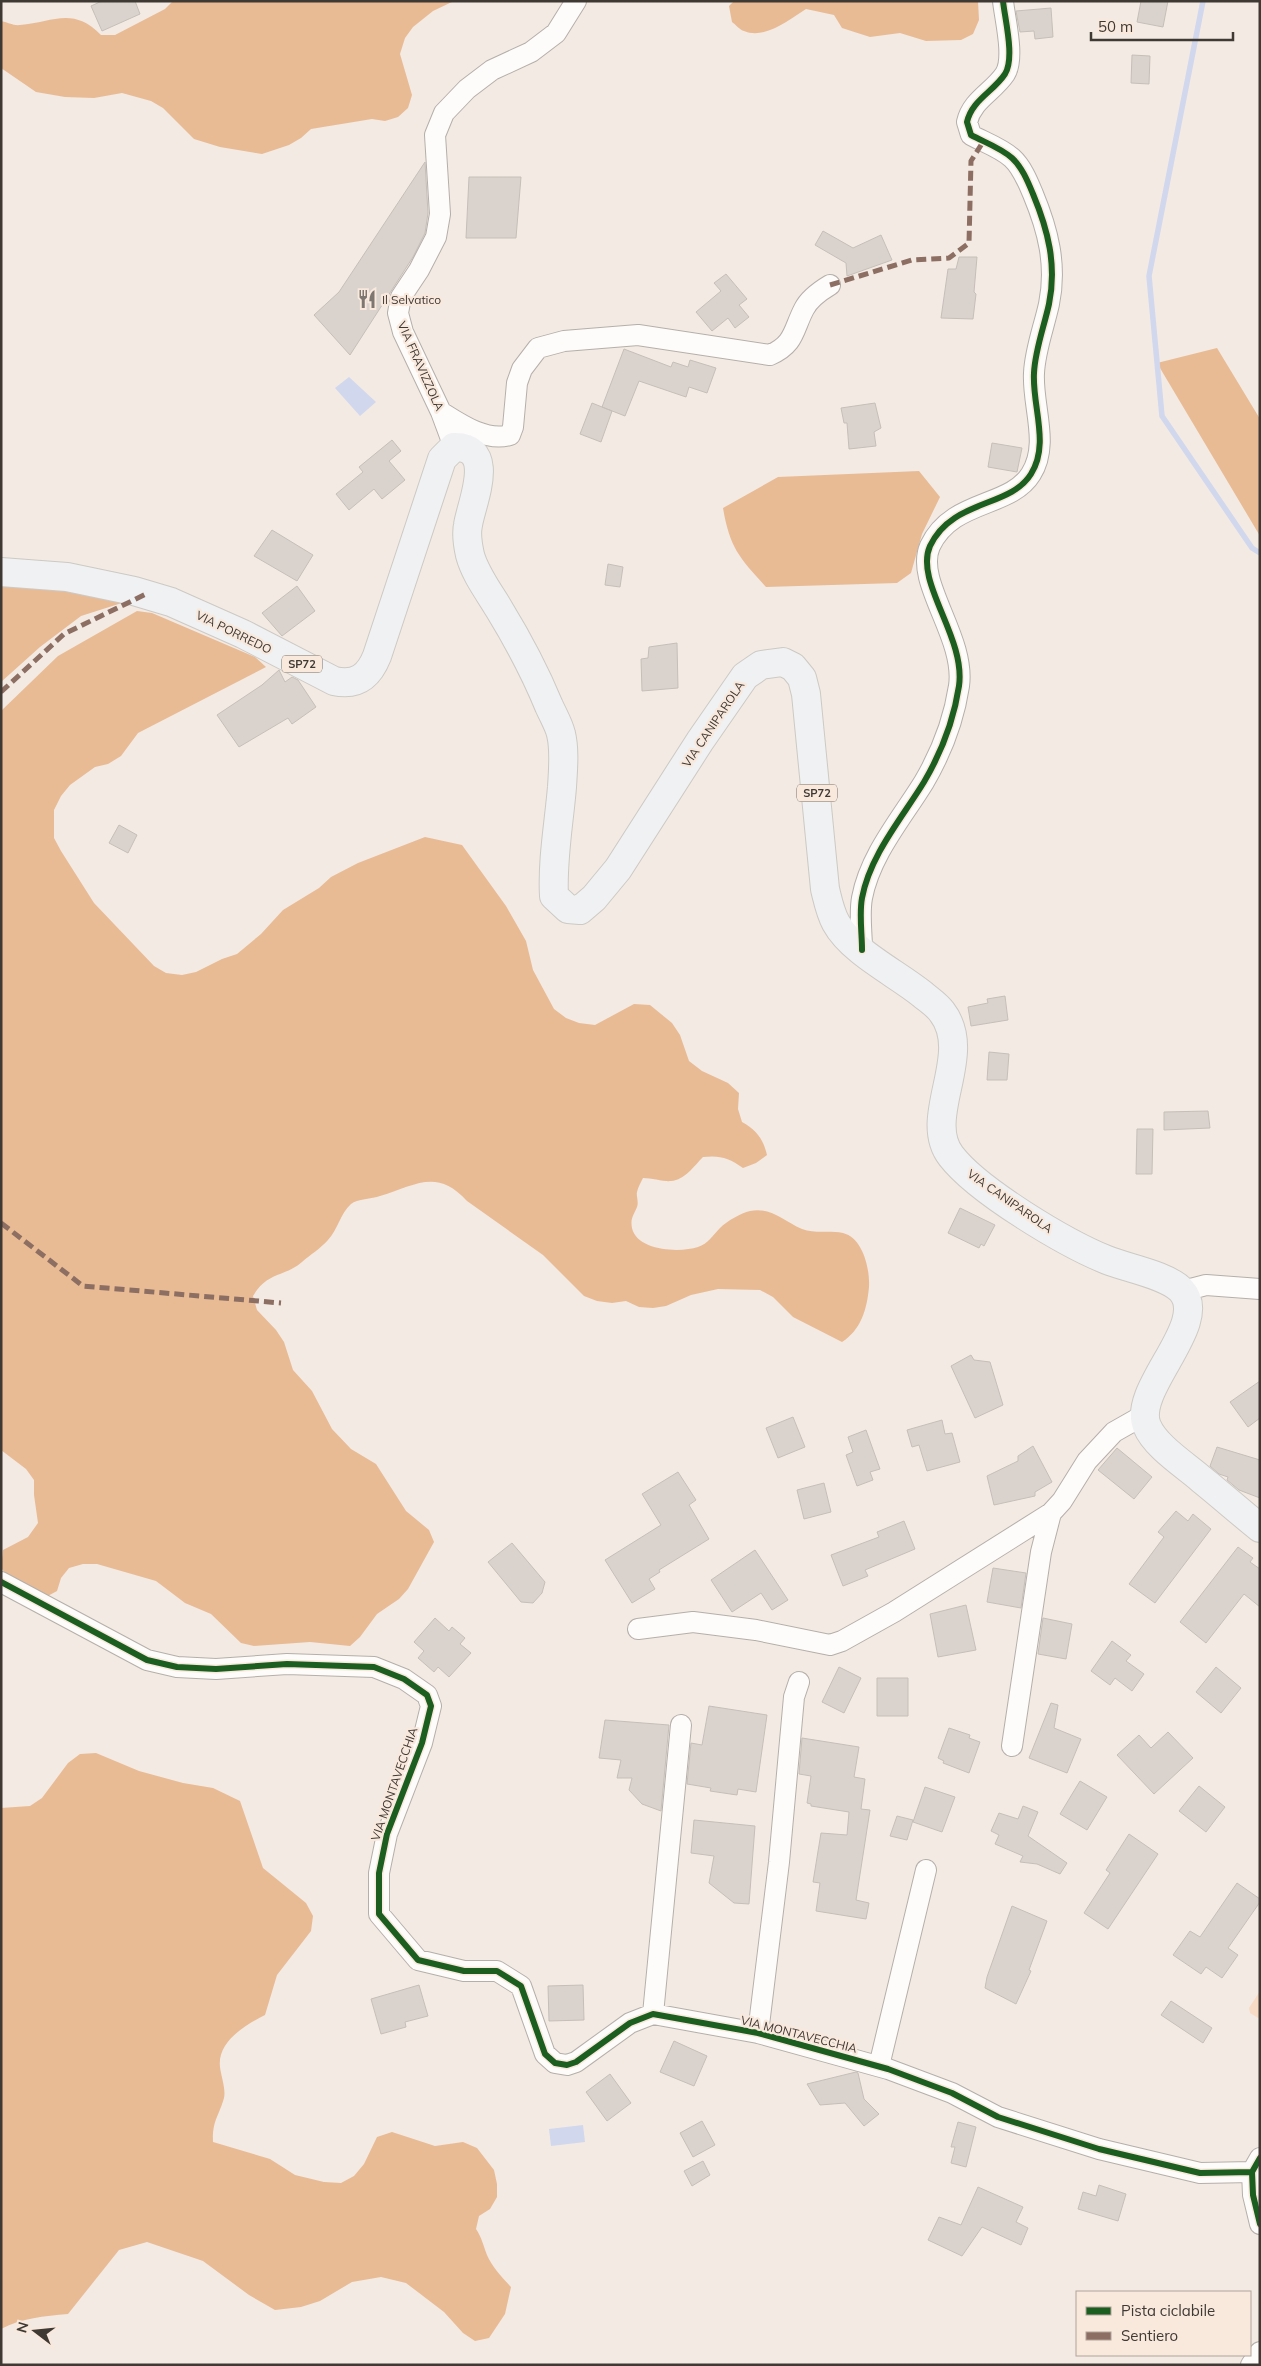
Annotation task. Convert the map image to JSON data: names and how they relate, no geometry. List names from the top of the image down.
{
  "streets": {
    "main road": ["VIA PORREDO", "SP72", "VIA CANIPAROLA"],
    "street": ["VIA FRAVIZZOLA", "VIA MONTAVECCHIA"]
  },
  "crossings": [
    ["VIA FRAVIZZOLA", "VIA PORREDO"],
    ["VIA FRAVIZZOLA", "VIA CANIPAROLA"],
    ["VIA PORREDO", "VIA CANIPAROLA"]
  ],
  "places": {
    "restaurant": ["Il Selvatico"]
  },
  "legend": ["Pista ciclabile", "Sentiero"],
  "scale_bar": "50 m",
  "north": "left"
}
